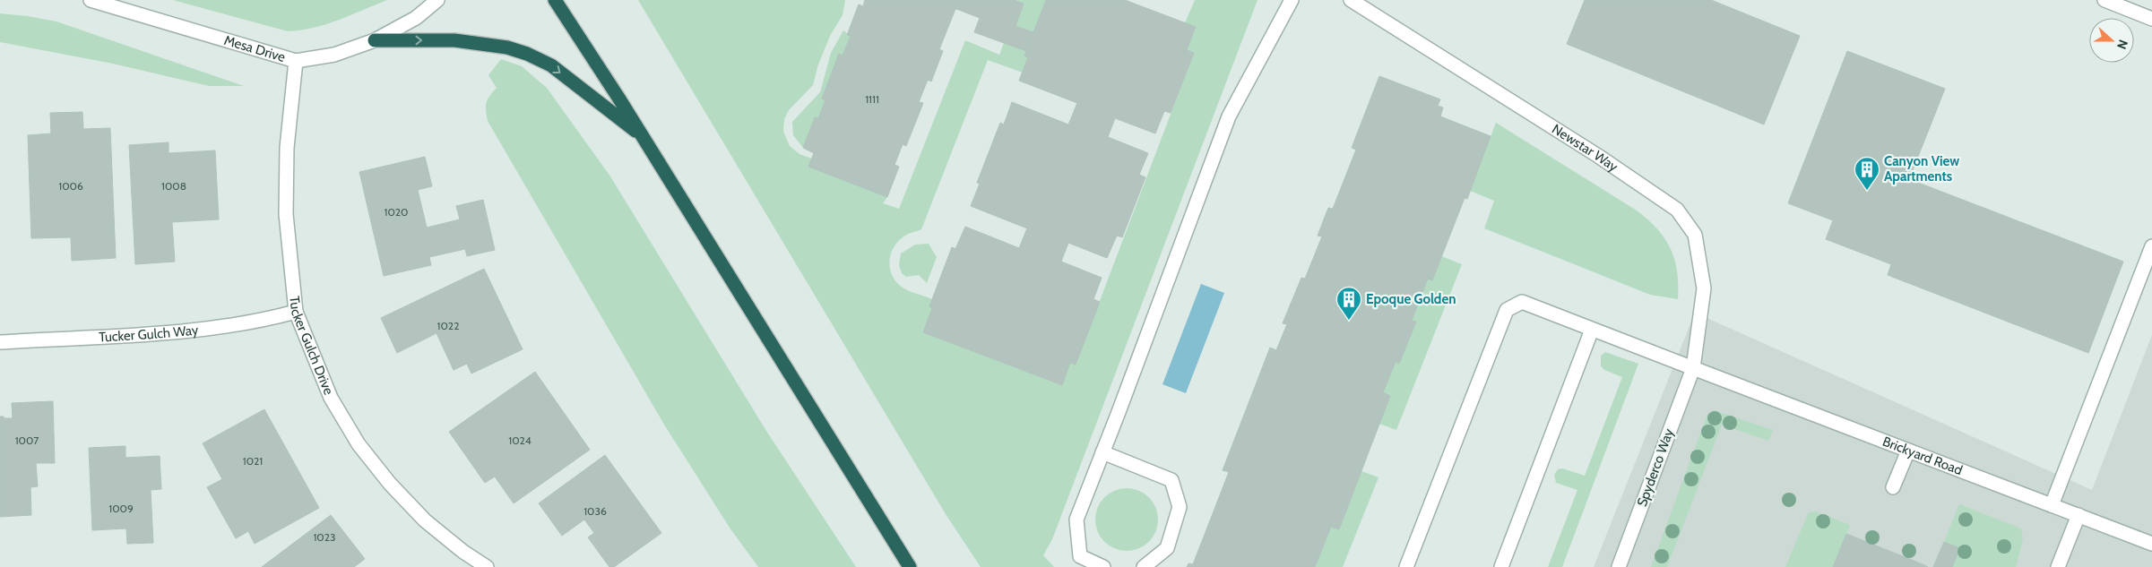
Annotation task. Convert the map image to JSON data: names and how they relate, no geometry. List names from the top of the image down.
{
  "streets": {
    "street": [
      "Mesa Drive",
      "Newstar Way",
      "Tucker Gulch Way",
      "Tucker Gulch Drive",
      "Brickyard Road",
      "Spyderco Way"
    ]
  },
  "crossings": [
    ["Mesa Drive", "Tucker Gulch Drive"],
    ["Newstar Way", "Brickyard Road"],
    ["Newstar Way", "Spyderco Way"],
    ["Tucker Gulch Way", "Tucker Gulch Drive"],
    ["Brickyard Road", "Spyderco Way"]
  ],
  "places": {
    "building": ["Canyon View Apartments", "Epoque Golden"]
  },
  "house_numbers": [
    "1111",
    "1006",
    "1008",
    "1020",
    "1022",
    "1007",
    "1024",
    "1021",
    "1009",
    "1036",
    "1023"
  ],
  "north": "right"
}
